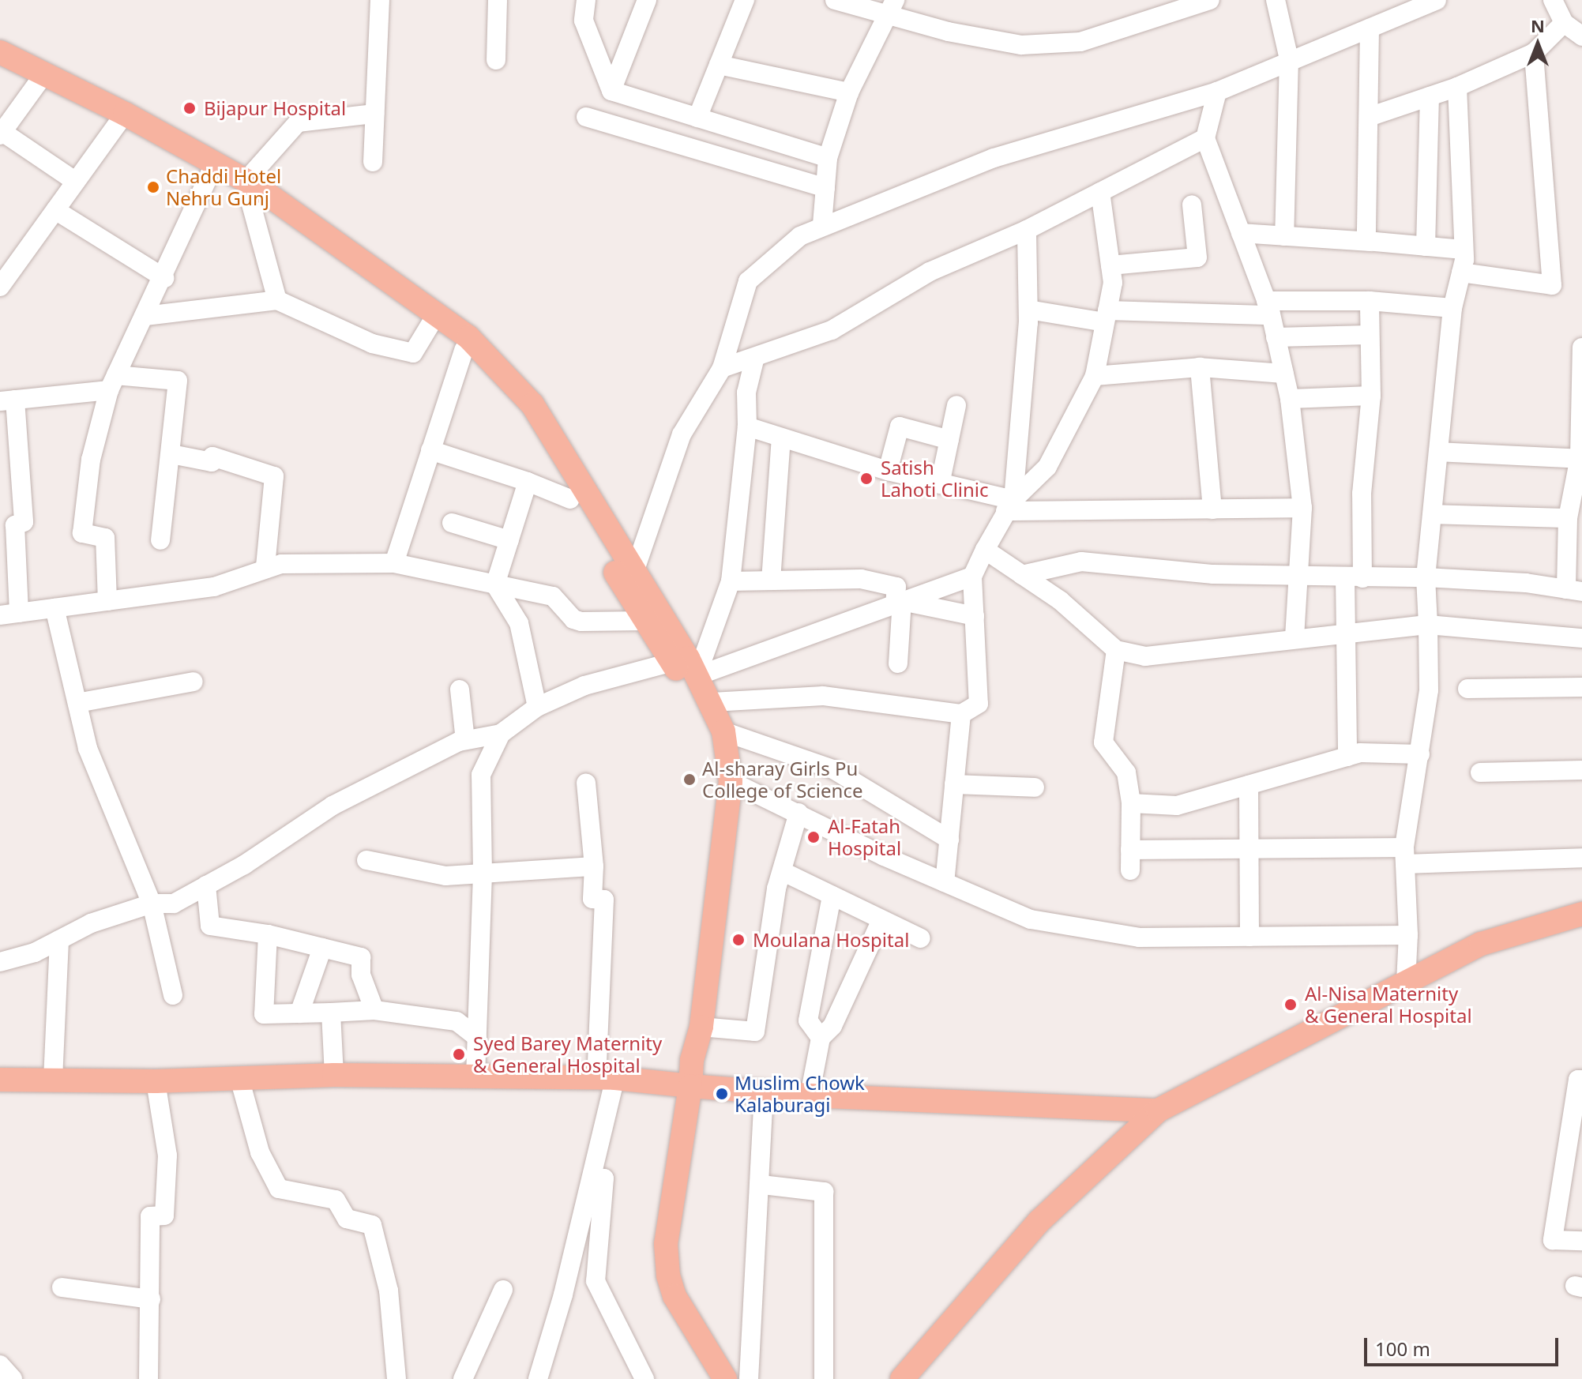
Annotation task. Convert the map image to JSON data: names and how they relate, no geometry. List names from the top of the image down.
{
  "places": [
    "Bijapur Hospital",
    "Chaddi Hotel Nehru Gunj",
    "Satish Lahoti Clinic",
    "Al-sharay Girls Pu College of Science",
    "Al-Fatah Hospital",
    "Moulana Hospital",
    "Al-Nisa Maternity & General Hospital",
    "Syed Barey Maternity & General Hospital",
    "Muslim Chowk Kalaburagi"
  ],
  "scale_bar": "100 m",
  "north": "top"
}
